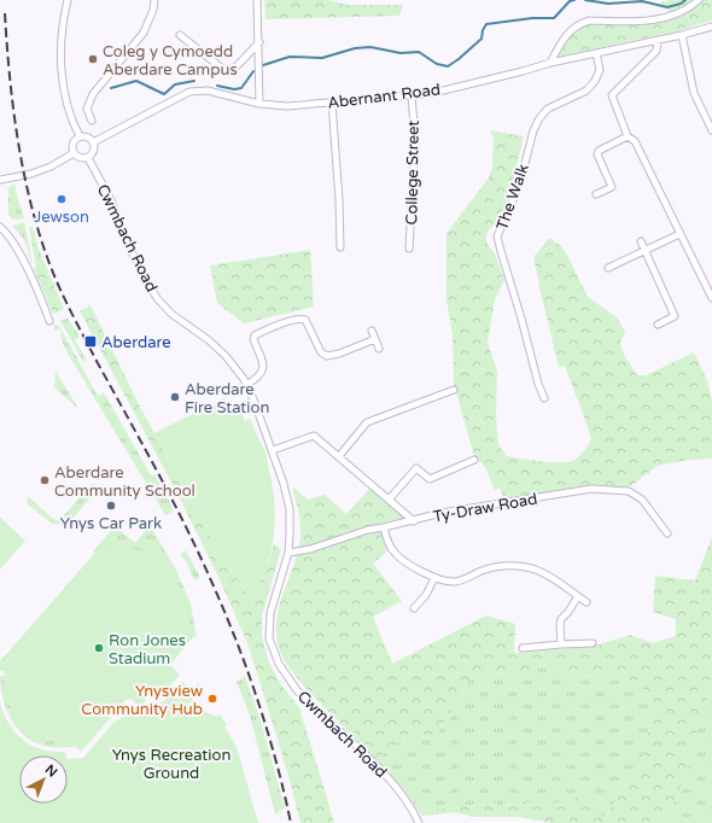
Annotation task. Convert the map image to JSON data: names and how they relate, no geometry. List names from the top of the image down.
{
  "streets": {
    "street": [
      "Abernant Road",
      "College Street",
      "The Walk",
      "Cwmbach Road",
      "Ty-Draw Road"
    ]
  },
  "crossings": [
    ["Abernant Road", "College Street"],
    ["Abernant Road", "The Walk"],
    ["Abernant Road", "Cwmbach Road"],
    ["Cwmbach Road", "Ty-Draw Road"]
  ],
  "parks": ["Ynys Recreation Ground"],
  "places": {
    "other": [
      "Coleg y Cymoedd Aberdare Campus",
      "Jewson",
      "Aberdare Fire Station",
      "Aberdare Community School",
      "Ynys Car Park",
      "Ron Jones Stadium",
      "Ynysview Community Hub"
    ],
    "transit": ["Aberdare"]
  },
  "north": "top right"
}
